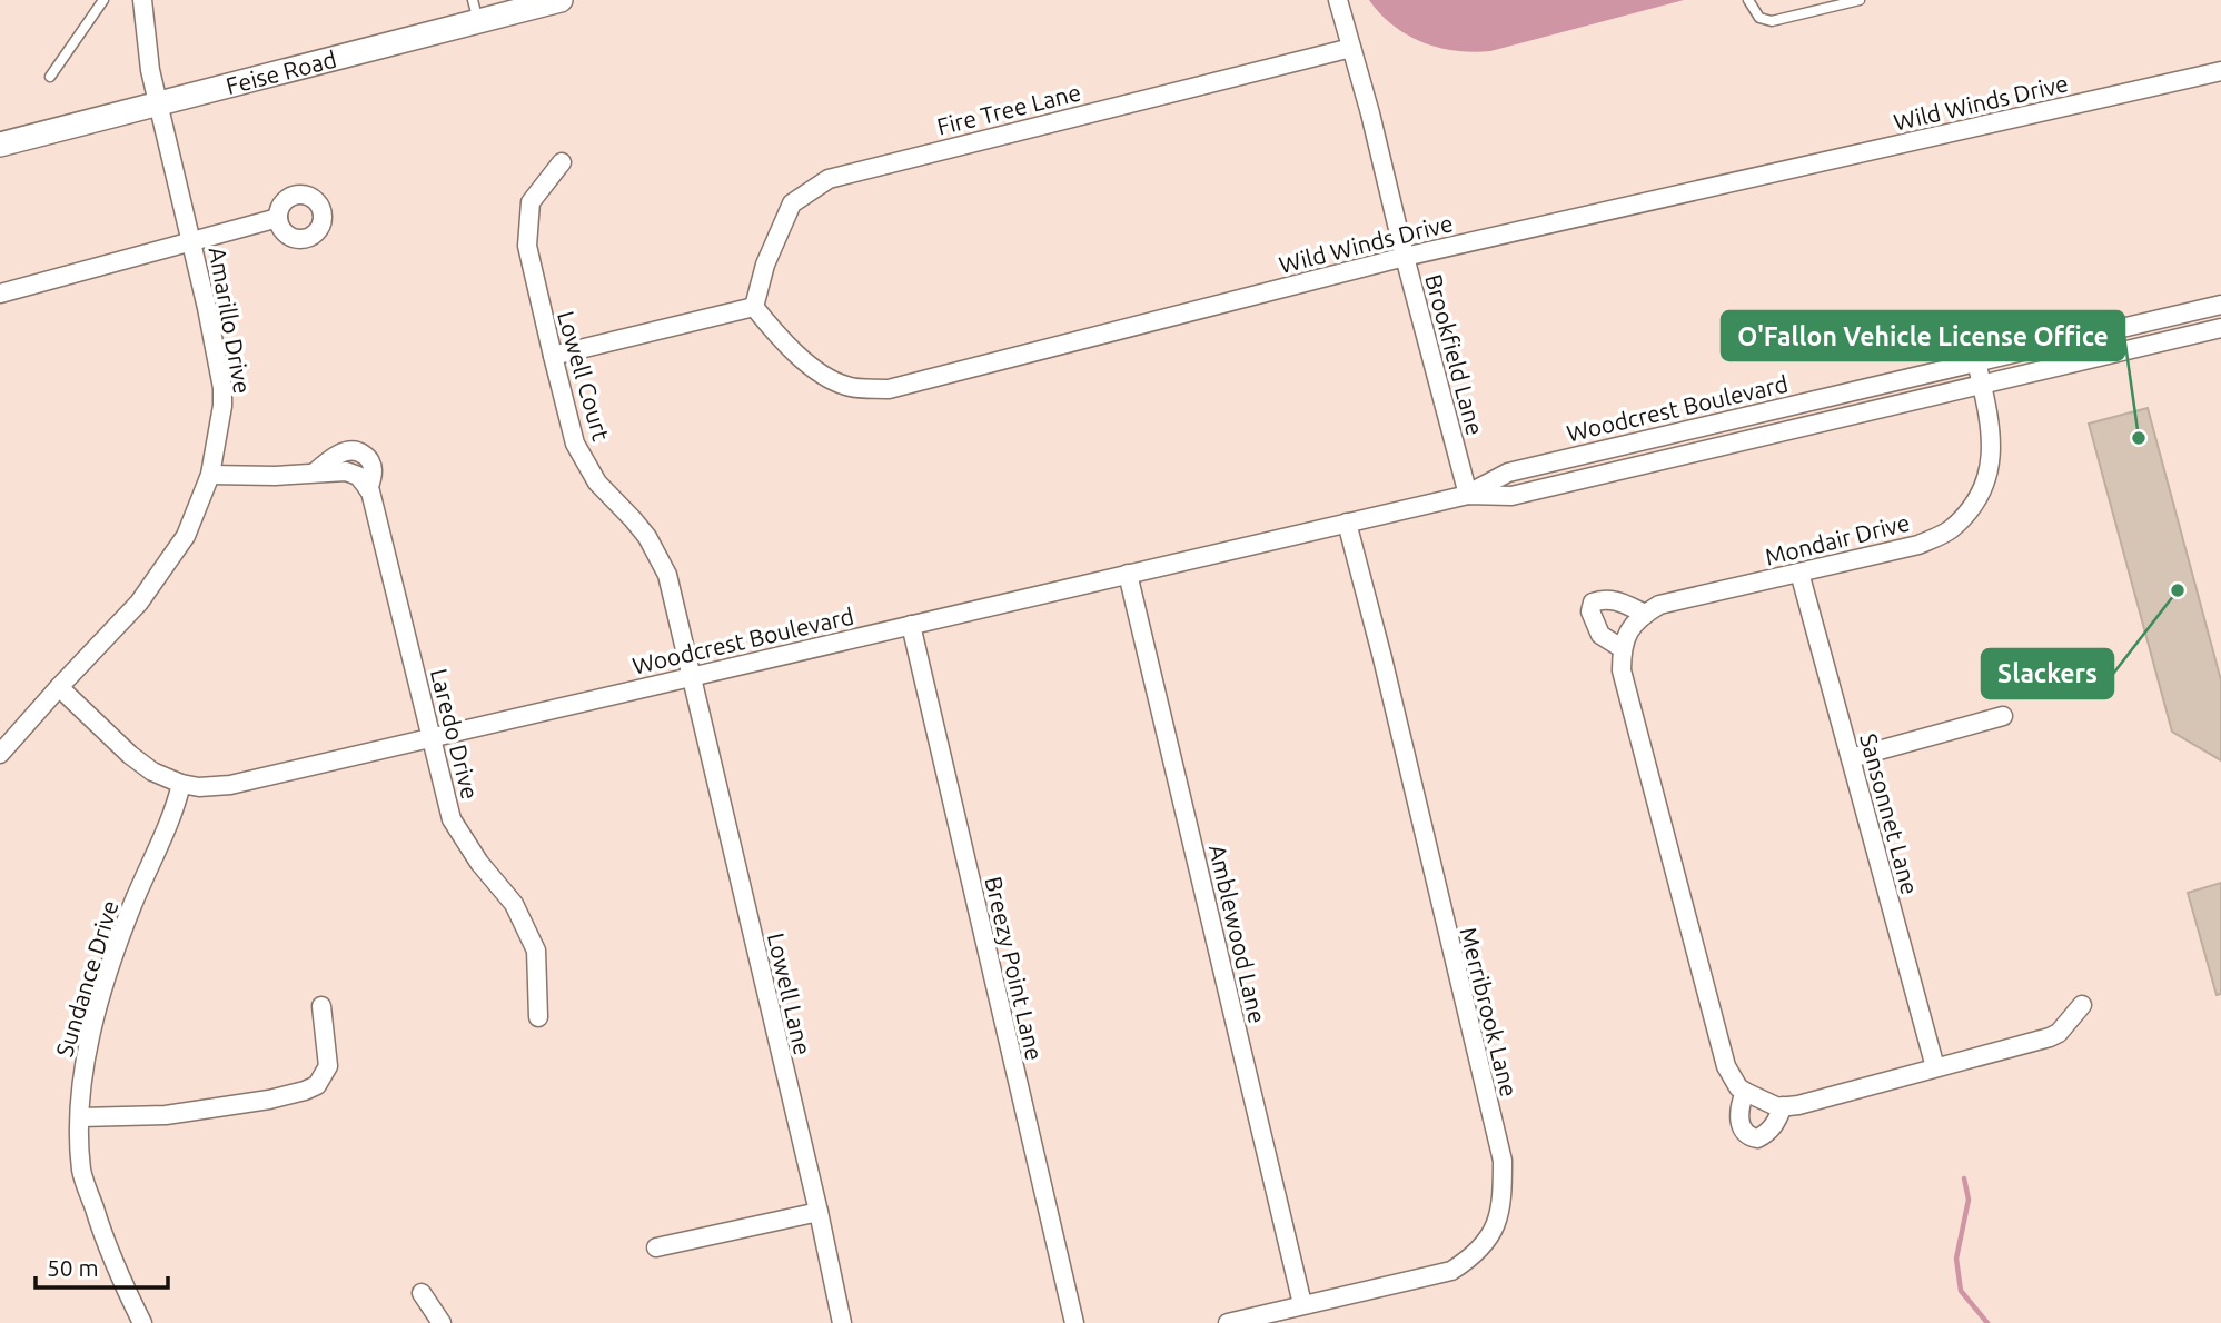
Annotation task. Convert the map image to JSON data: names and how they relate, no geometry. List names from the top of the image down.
{
  "streets": {
    "main road": ["Feise Road"],
    "street": [
      "Wild Winds Drive",
      "Fire Tree Lane",
      "Amarillo Drive",
      "Brookfield Lane",
      "Lowell Court",
      "Woodcrest Boulevard",
      "Mondair Drive",
      "Laredo Drive",
      "Sansonnet Lane",
      "Amblewood Lane",
      "Breezy Point Lane",
      "Sundance Drive",
      "Lowell Lane",
      "Merribrook Lane"
    ]
  },
  "crossings": [
    ["Feise Road", "Amarillo Drive"],
    ["Wild Winds Drive", "Fire Tree Lane"],
    ["Wild Winds Drive", "Brookfield Lane"],
    ["Fire Tree Lane", "Brookfield Lane"],
    ["Amarillo Drive", "Woodcrest Boulevard"],
    ["Amarillo Drive", "Laredo Drive"],
    ["Brookfield Lane", "Woodcrest Boulevard"],
    ["Lowell Court", "Woodcrest Boulevard"],
    ["Lowell Court", "Lowell Lane"],
    ["Woodcrest Boulevard", "Mondair Drive"],
    ["Woodcrest Boulevard", "Laredo Drive"],
    ["Woodcrest Boulevard", "Amblewood Lane"],
    ["Woodcrest Boulevard", "Breezy Point Lane"],
    ["Woodcrest Boulevard", "Sundance Drive"],
    ["Woodcrest Boulevard", "Lowell Lane"],
    ["Woodcrest Boulevard", "Merribrook Lane"],
    ["Mondair Drive", "Sansonnet Lane"],
    ["Amblewood Lane", "Merribrook Lane"]
  ],
  "places": ["O'Fallon Vehicle License Office", "Slackers"],
  "scale_bar": "50 m"
}
